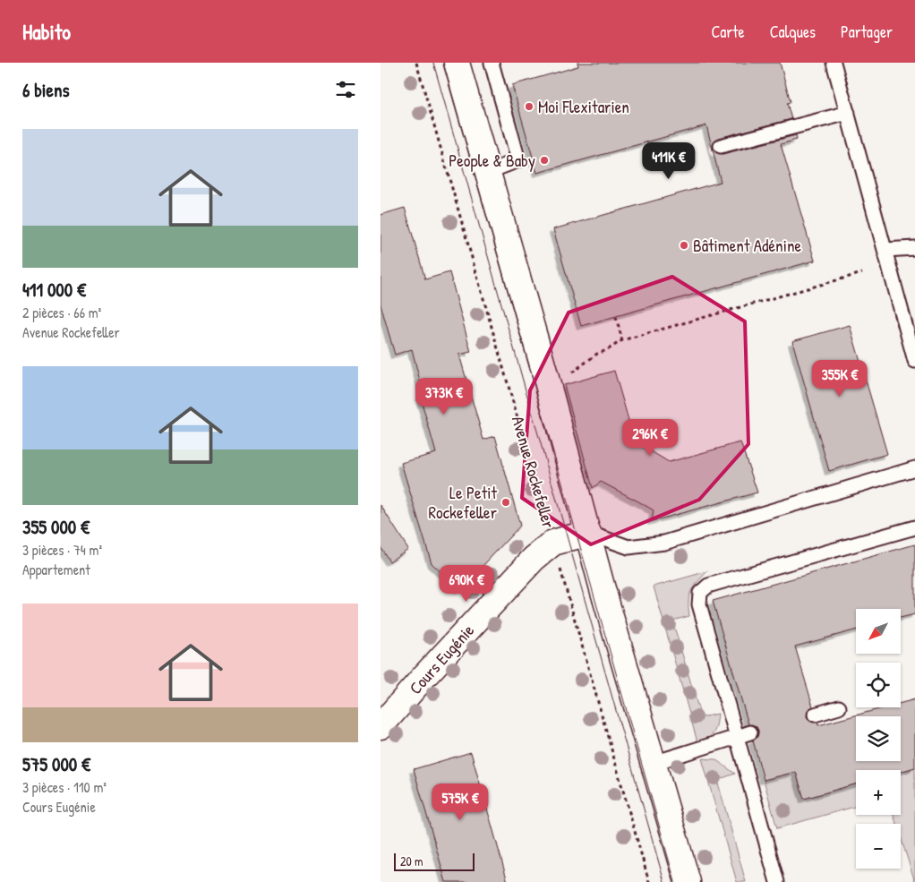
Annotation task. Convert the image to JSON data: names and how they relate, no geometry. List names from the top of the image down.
{
  "streets": {
    "main road": ["Cours Eugénie"],
    "path": ["Avenue Rockefeller"]
  },
  "crossings": [
    ["Avenue Rockefeller", "Cours Eugénie"]
  ],
  "places": [
    "Moi Flexitarien",
    "People & Baby",
    "Bâtiment Adénine",
    "Le Petit Rockefeller"
  ],
  "scale_bar": "20 m",
  "north": "bottom left",
  "page": {
    "header": "Habito",
    "nav": ["Carte", "Calques", "Partager"],
    "heading": "6 biens",
    "list": [
      {
        "name": "411 000 €",
        "note": "2 pièces · 66 m² · Avenue Rockefeller"
      },
      {
        "name": "355 000 €",
        "note": "3 pièces · 74 m² · Appartement"
      },
      {
        "name": "575 000 €",
        "note": "3 pièces · 110 m² · Cours Eugénie"
      }
    ],
    "price": [
      "411K €",
      "355K €",
      "373K €",
      "296K €",
      "690K €",
      "575K €"
    ],
    "map_buttons": ["+", "−"],
    "scale": "20 m"
  }
}
